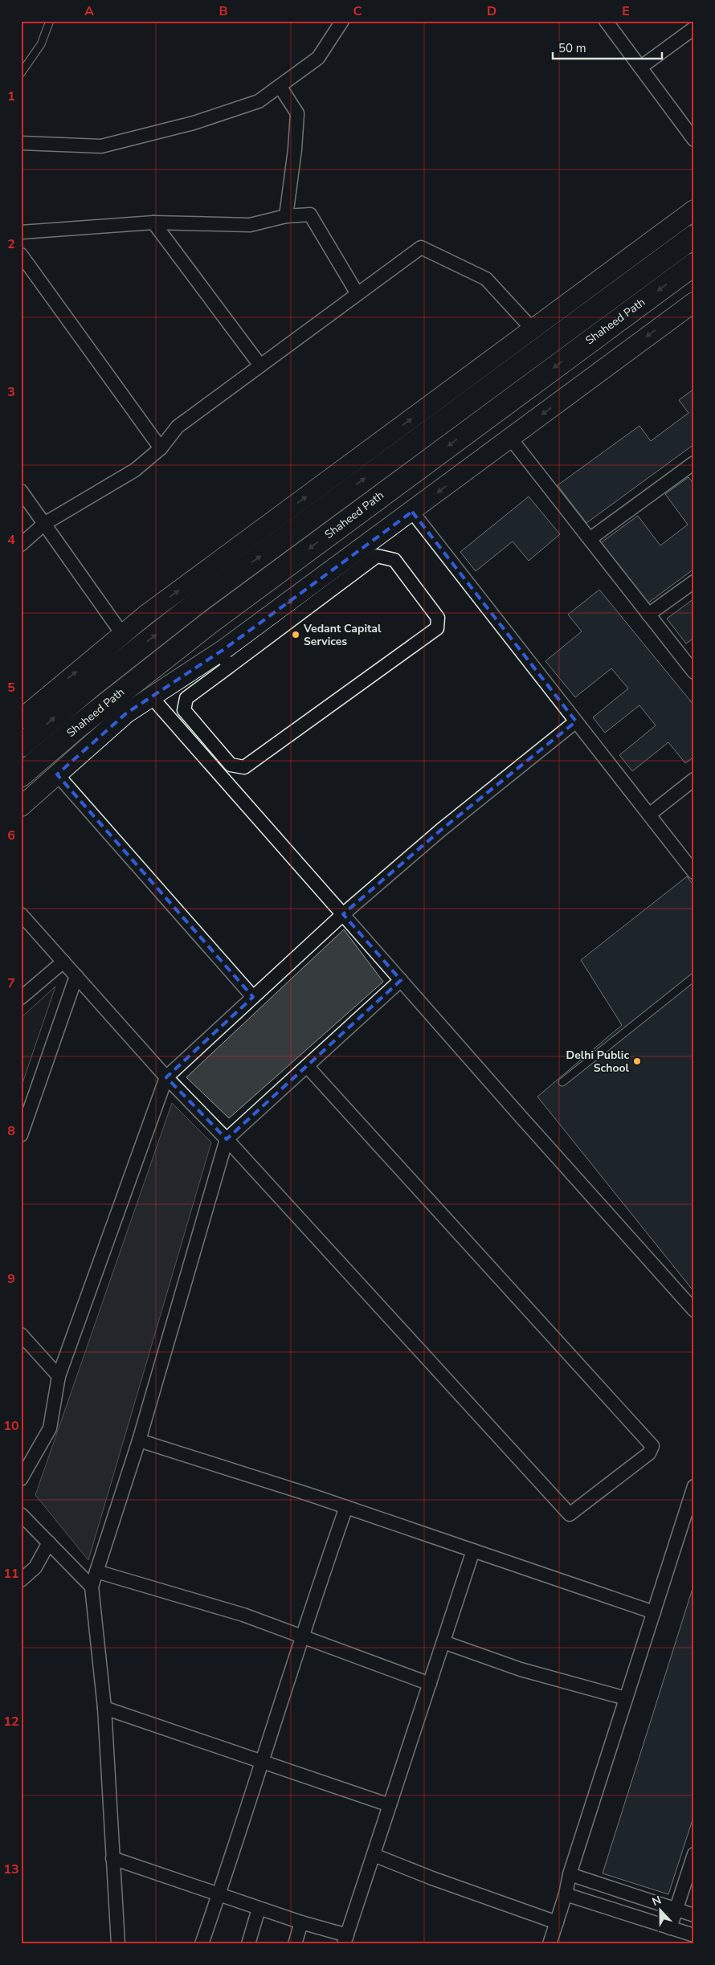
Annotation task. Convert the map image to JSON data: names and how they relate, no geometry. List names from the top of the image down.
{
  "streets": {
    "highway": ["Shaheed Path"]
  },
  "places": ["Vedant Capital Services", "Delhi Public School"],
  "scale_bar": "50 m",
  "north": "top",
  "grid": {
    "columns": [
      "A",
      "B",
      "C",
      "D",
      "E"
    ],
    "rows": [
      "1",
      "2",
      "3",
      "4",
      "5",
      "6",
      "7",
      "8",
      "9",
      "10",
      "11",
      "12",
      "13"
    ]
  }
}
